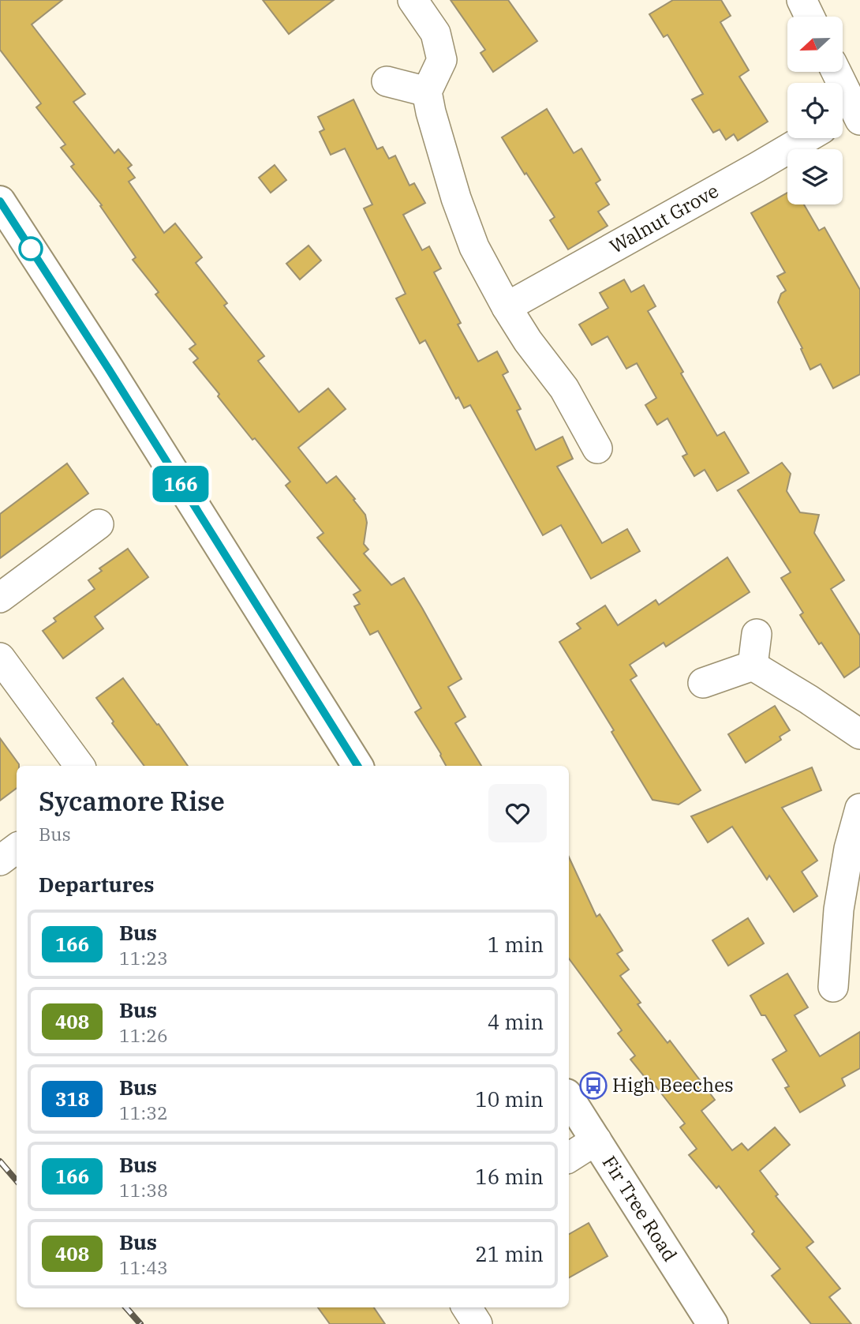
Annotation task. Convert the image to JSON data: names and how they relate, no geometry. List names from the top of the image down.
{
  "streets": {
    "main road": ["Fir Tree Road"],
    "street": ["Walnut Grove"]
  },
  "places": {
    "bus stop": ["High Beeches"]
  },
  "lines": ["bus line 166"],
  "north": "left",
  "page": {
    "on_map": "166",
    "heading": [
      ["Sycamore Rise", "Bus"],
      "Departures"
    ],
    "list": [
      {
        "mark": "166",
        "name": "Bus",
        "note": "11:23",
        "value": "1 min"
      },
      {
        "mark": "408",
        "name": "Bus",
        "note": "11:26",
        "value": "4 min"
      },
      {
        "mark": "318",
        "name": "Bus",
        "note": "11:32",
        "value": "10 min"
      },
      {
        "mark": "166",
        "name": "Bus",
        "note": "11:38",
        "value": "16 min"
      },
      {
        "mark": "408",
        "name": "Bus",
        "note": "11:43",
        "value": "21 min"
      }
    ]
  }
}
